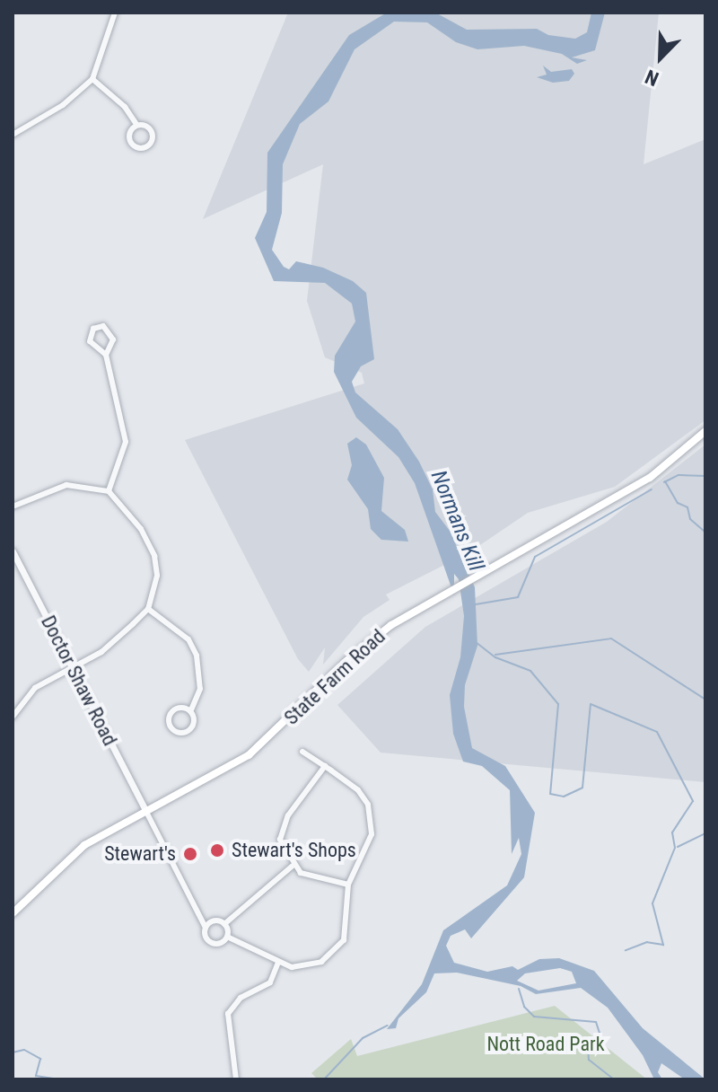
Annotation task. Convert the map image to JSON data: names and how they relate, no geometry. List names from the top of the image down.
{
  "streets": {
    "main road": ["State Farm Road"],
    "street": ["Doctor Shaw Road"]
  },
  "crossings": [
    ["State Farm Road", "Doctor Shaw Road"]
  ],
  "water": ["Normans Kill"],
  "parks": ["Nott Road Park"],
  "places": ["Stewart's Shops", "Stewart's"],
  "north": "bottom left"
}
